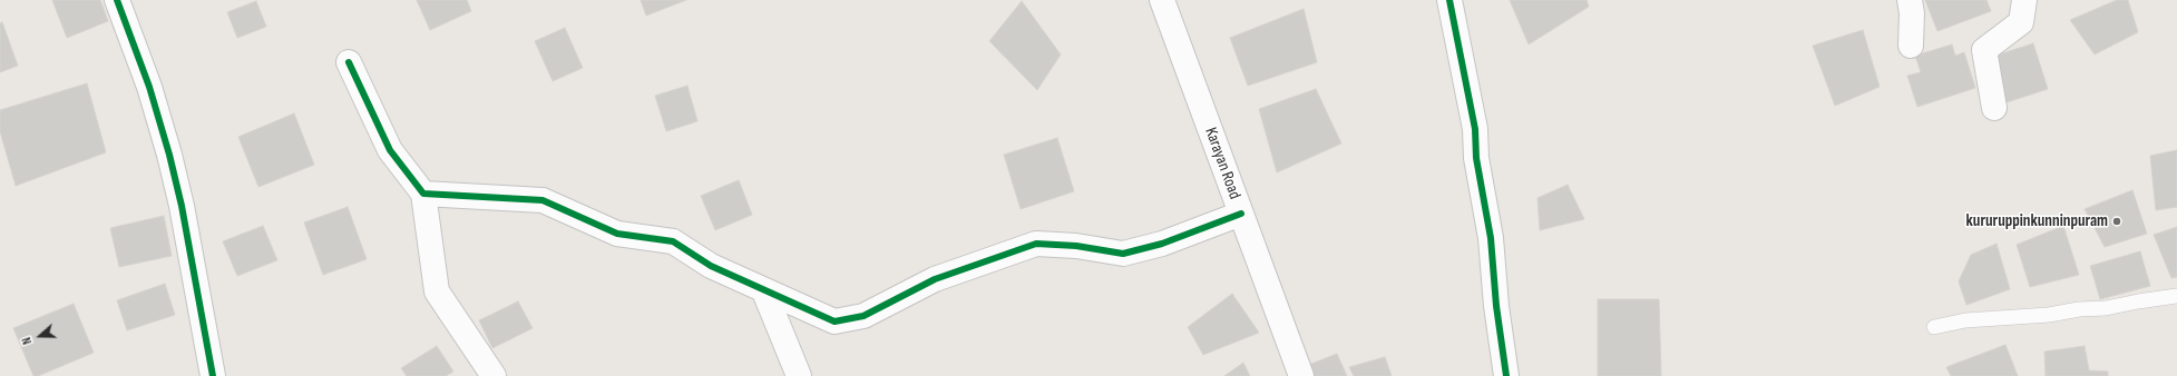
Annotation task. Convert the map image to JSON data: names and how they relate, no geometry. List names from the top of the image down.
{
  "streets": {
    "street": ["Karayan Road"]
  },
  "places": ["kururuppinkunninpuram"],
  "north": "left"
}
